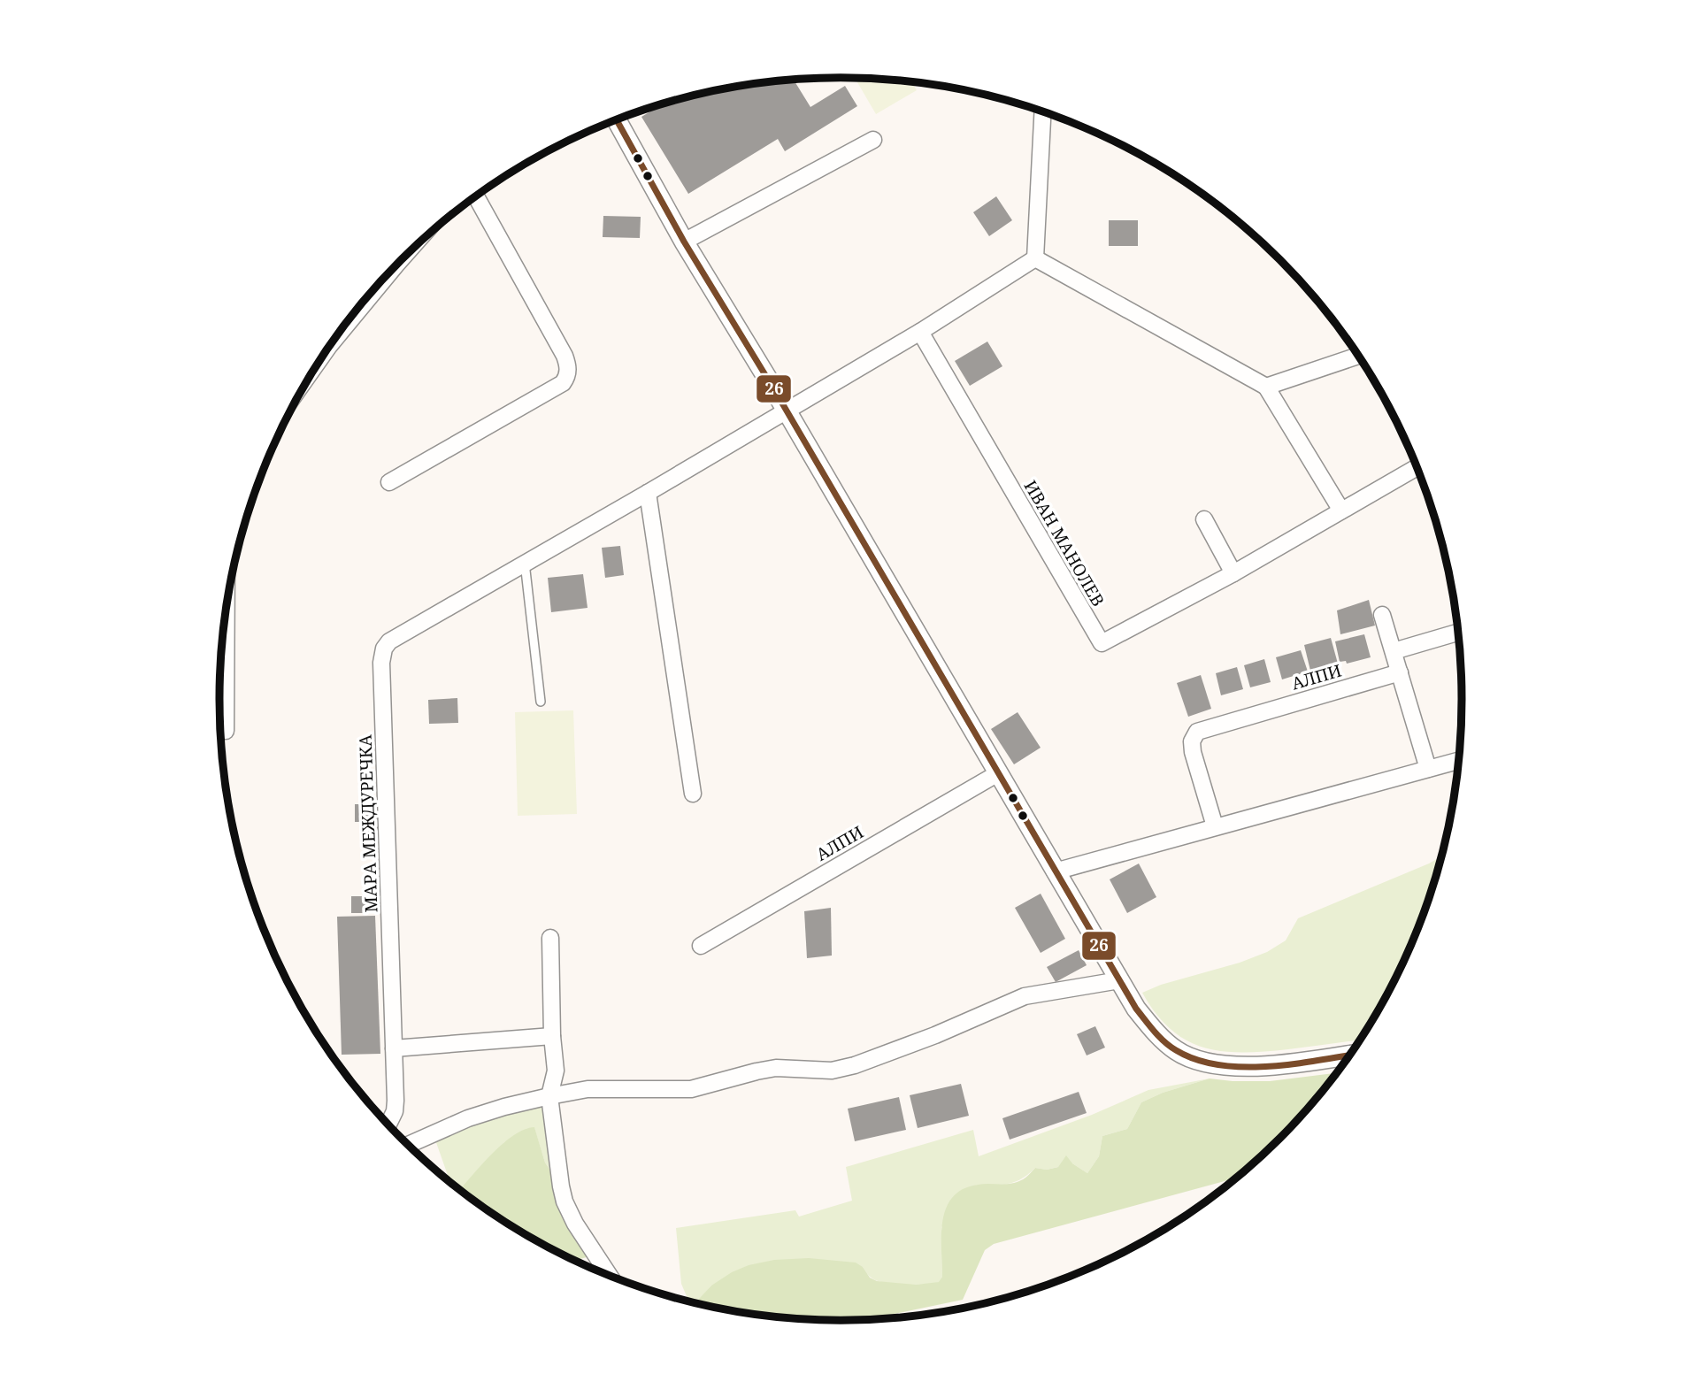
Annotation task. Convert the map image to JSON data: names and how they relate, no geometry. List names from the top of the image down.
{
  "streets": {
    "street": ["ИВАН МАНОЛЕВ", "АЛПИ", "МАРА МЕЖДУРЕЧКА"]
  },
  "lines": ["transit line 26"]
}
